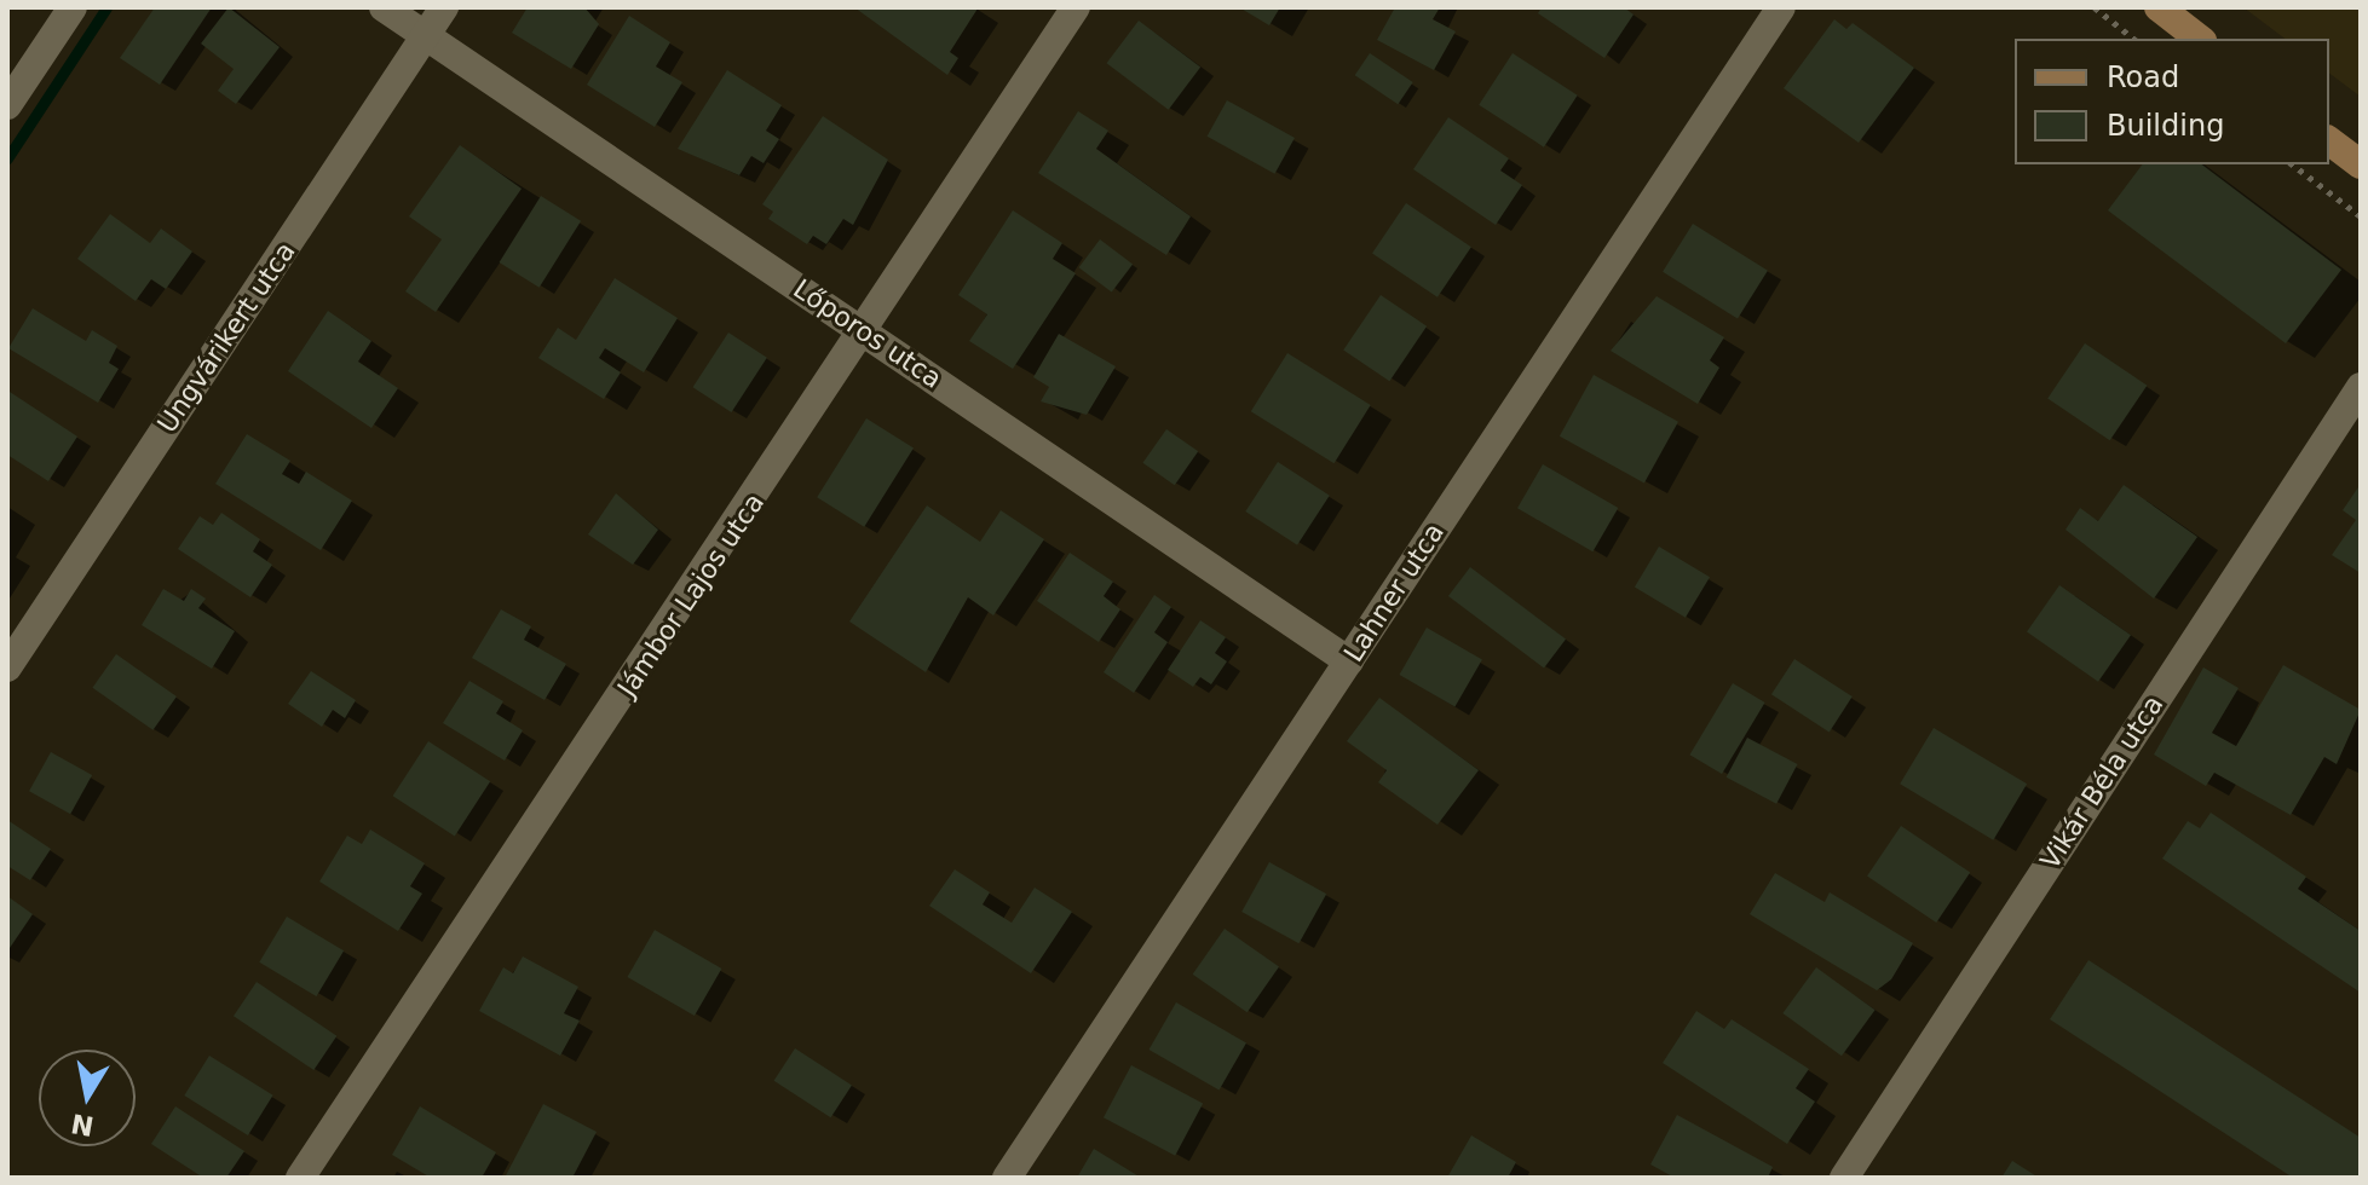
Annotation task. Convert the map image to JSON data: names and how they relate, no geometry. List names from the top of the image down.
{
  "streets": {
    "street": [
      "Lőporos utca",
      "Ungvárikert utca",
      "Lahner utca",
      "Jámbor Lajos utca",
      "Vikár Béla utca"
    ]
  },
  "crossings": [
    ["Lőporos utca", "Ungvárikert utca"],
    ["Lőporos utca", "Lahner utca"],
    ["Lőporos utca", "Jámbor Lajos utca"]
  ],
  "legend": ["Road", "Building"],
  "north": "bottom"
}
